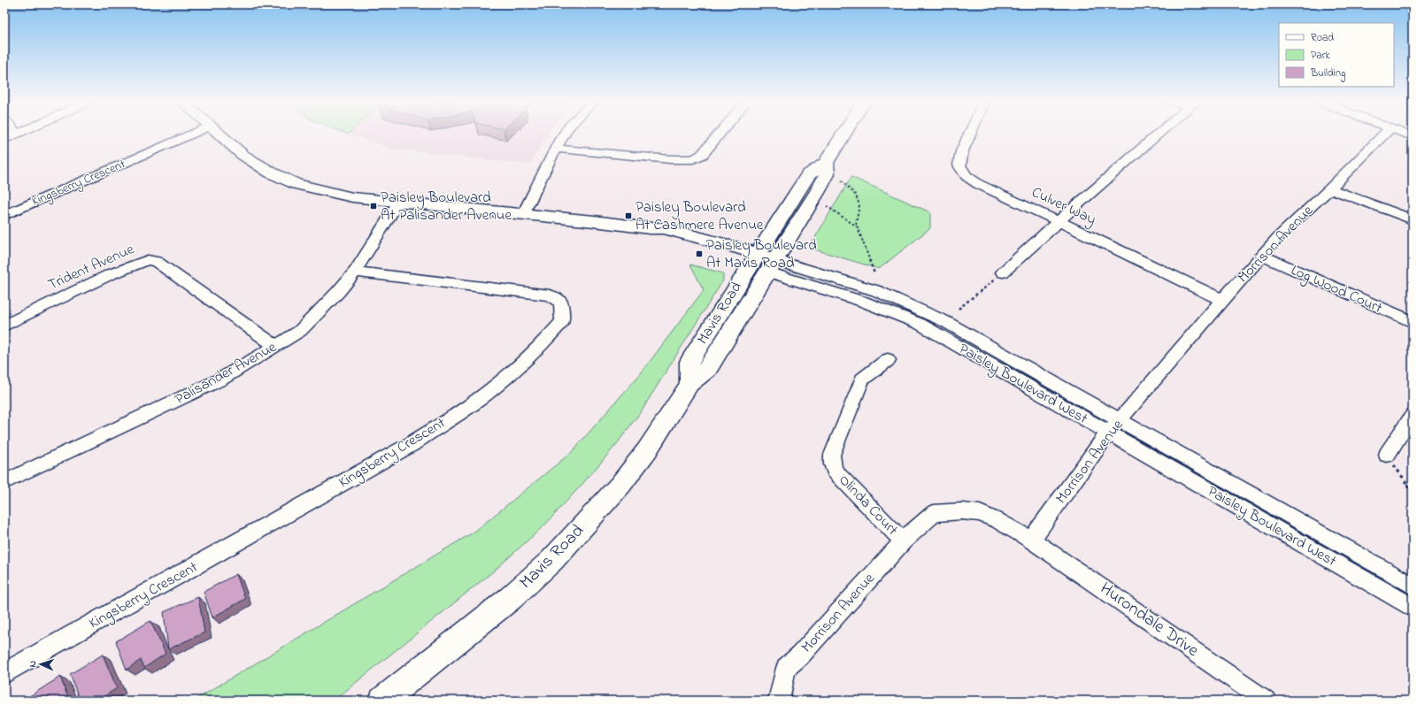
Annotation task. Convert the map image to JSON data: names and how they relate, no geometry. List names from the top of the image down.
{
  "streets": {
    "main road": ["Mavis Road"],
    "street": [
      "Kingsberry Crescent",
      "Culver Way",
      "Morrison Avenue",
      "Trident Avenue",
      "Log Wood Court",
      "Palisander Avenue",
      "Paisley Boulevard West",
      "Olinda Court",
      "Hurondale Drive"
    ]
  },
  "crossings": [
    ["Kingsberry Crescent", "Palisander Avenue"],
    ["Culver Way", "Morrison Avenue"],
    ["Morrison Avenue", "Log Wood Court"],
    ["Morrison Avenue", "Paisley Boulevard West"],
    ["Morrison Avenue", "Olinda Court"],
    ["Morrison Avenue", "Hurondale Drive"],
    ["Trident Avenue", "Palisander Avenue"],
    ["Mavis Road", "Paisley Boulevard West"],
    ["Palisander Avenue", "Paisley Boulevard West"]
  ],
  "places": {
    "transit": ["Paisley Boulevard At Palisander Avenue", "Paisley Boulevard At Cashmere Avenue", "Paisley Boulevard At Mavis Road"]
  },
  "legend": ["Road", "Park", "Building"],
  "north": "left"
}
